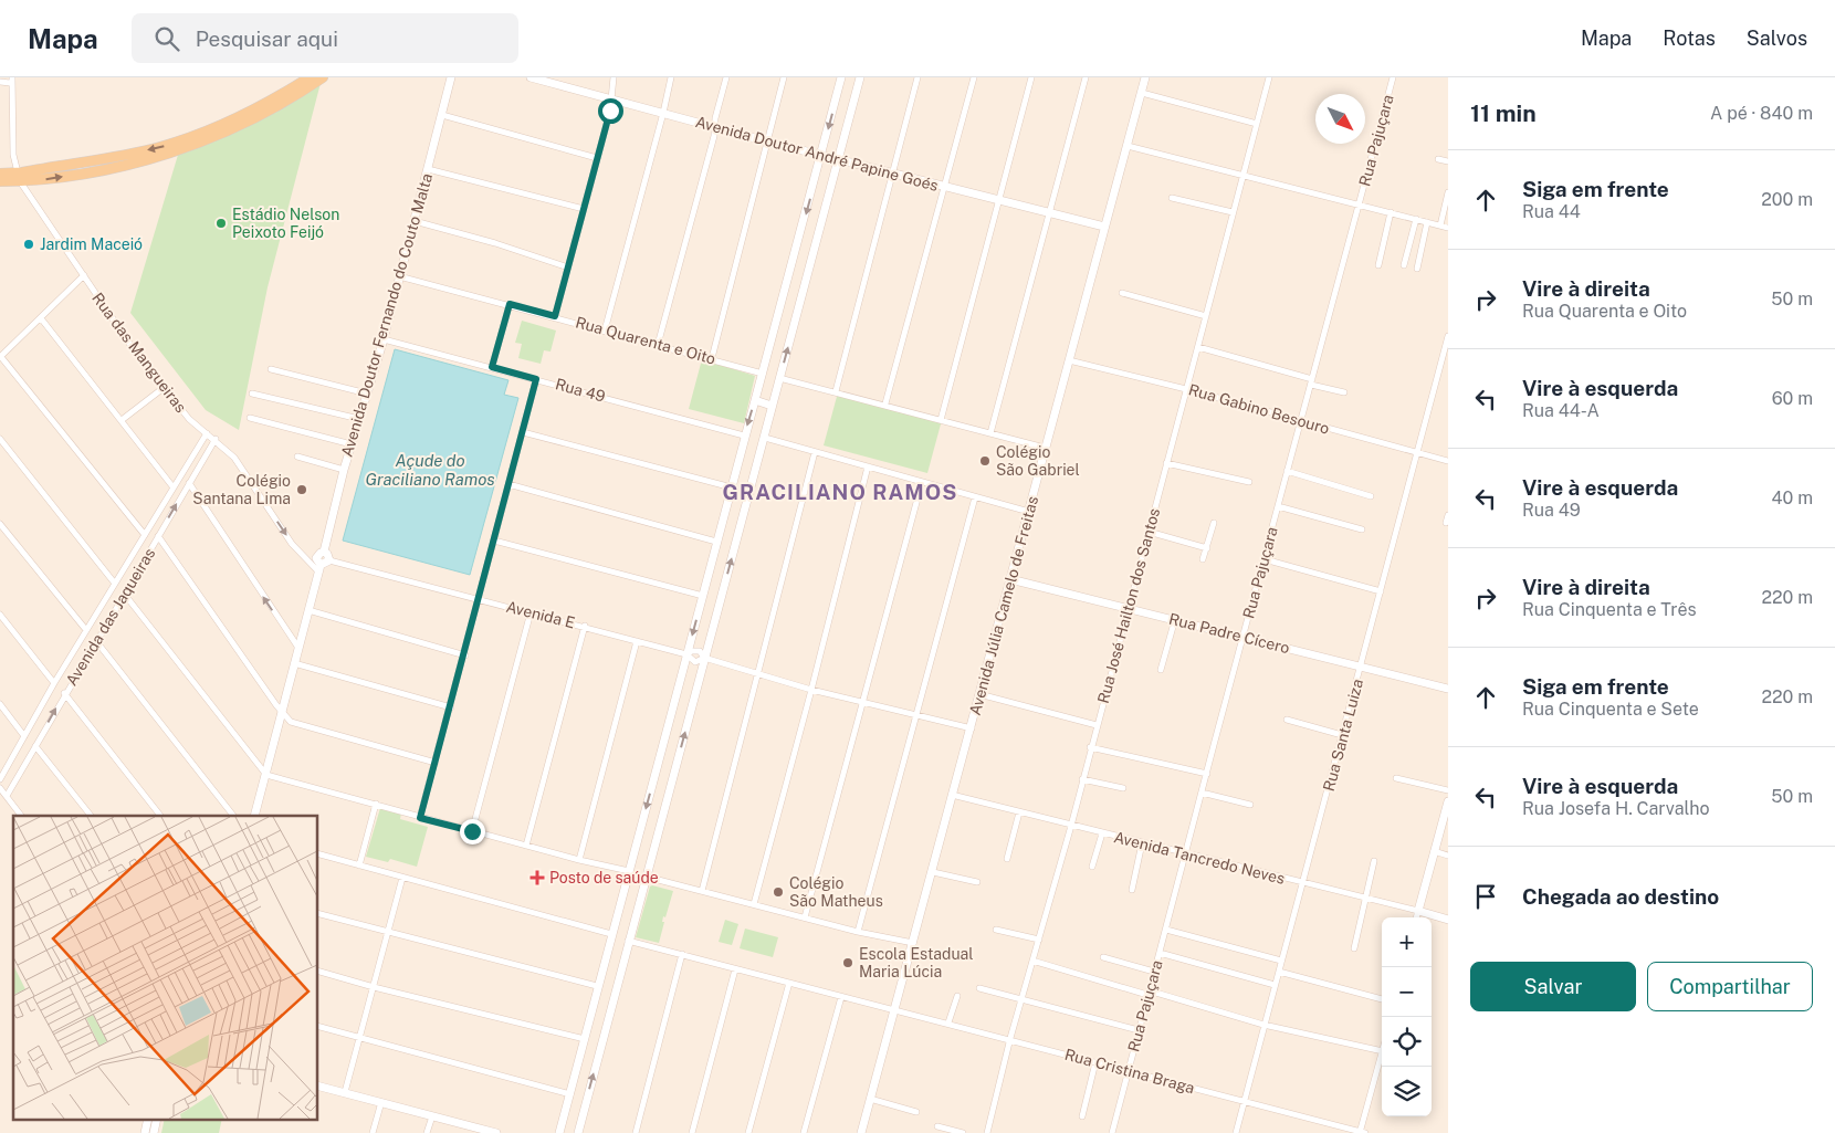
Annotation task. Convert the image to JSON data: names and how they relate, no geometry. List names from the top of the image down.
{
  "streets": {
    "street": [
      "Rua Pajuçara",
      "Avenida Doutor André Papine Goés",
      "Avenida Doutor Fernando do Couto Malta",
      "Rua Quarenta e Oito",
      "Rua das Mangueiras",
      "Rua 49",
      "Rua Gabino Besouro",
      "Avenida Júlia Camelo de Freitas",
      "Rua José Hailton dos Santos",
      "Avenida E",
      "Avenida das Jaqueiras",
      "Rua Padre Cícero",
      "Rua Santa Luiza",
      "Avenida Tancredo Neves",
      "Rua Cristina Braga"
    ]
  },
  "crossings": [
    ["Rua Pajuçara", "Rua Gabino Besouro"],
    ["Rua Pajuçara", "Rua Padre Cícero"],
    ["Rua Pajuçara", "Avenida Tancredo Neves"],
    ["Rua Pajuçara", "Rua Cristina Braga"],
    ["Avenida Doutor André Papine Goés", "Avenida Júlia Camelo de Freitas"],
    ["Avenida Doutor Fernando do Couto Malta", "Rua Quarenta e Oito"],
    ["Avenida Doutor Fernando do Couto Malta", "Rua das Mangueiras"],
    ["Avenida Doutor Fernando do Couto Malta", "Rua 49"],
    ["Rua das Mangueiras", "Avenida das Jaqueiras"],
    ["Rua Gabino Besouro", "Avenida Júlia Camelo de Freitas"],
    ["Rua Gabino Besouro", "Rua José Hailton dos Santos"],
    ["Rua Gabino Besouro", "Rua Santa Luiza"],
    ["Avenida Júlia Camelo de Freitas", "Avenida E"],
    ["Avenida Júlia Camelo de Freitas", "Rua Padre Cícero"],
    ["Avenida Júlia Camelo de Freitas", "Avenida Tancredo Neves"],
    ["Avenida Júlia Camelo de Freitas", "Rua Cristina Braga"],
    ["Rua José Hailton dos Santos", "Rua Padre Cícero"],
    ["Rua José Hailton dos Santos", "Avenida Tancredo Neves"],
    ["Rua José Hailton dos Santos", "Rua Cristina Braga"],
    ["Rua Padre Cícero", "Rua Santa Luiza"],
    ["Rua Santa Luiza", "Avenida Tancredo Neves"],
    ["Rua Santa Luiza", "Rua Cristina Braga"]
  ],
  "districts": ["GRACILIANO RAMOS"],
  "water": ["Açude do Graciliano Ramos"],
  "places": {
    "other": [
      "Estádio Nelson Peixoto Feijó",
      "Jardim Maceió",
      "Colégio São Gabriel",
      "Colégio Santana Lima",
      "Colégio São Matheus",
      "Escola Estadual Maria Lúcia"
    ],
    "health": ["Posto de saúde"]
  },
  "north": "bottom right",
  "page": {
    "header": "Mapa",
    "search": "Pesquisar aqui",
    "nav": ["Mapa", "Rotas", "Salvos"],
    "heading": ["11 min", "A pé · 840 m"],
    "list": [
      ["Siga em frente", "Rua 44", "200 m"],
      ["Vire à direita", "Rua Quarenta e Oito", "50 m"],
      ["Vire à esquerda", "Rua 44-A", "60 m"],
      ["Vire à esquerda", "Rua 49", "40 m"],
      ["Vire à direita", "Rua Cinquenta e Três", "220 m"],
      ["Siga em frente", "Rua Cinquenta e Sete", "220 m"],
      ["Vire à esquerda", "Rua Josefa H. Carvalho", "50 m"],
      "Chegada ao destino"
    ],
    "map_buttons": ["+", "−"],
    "buttons": ["Salvar", "Compartilhar"]
  }
}
